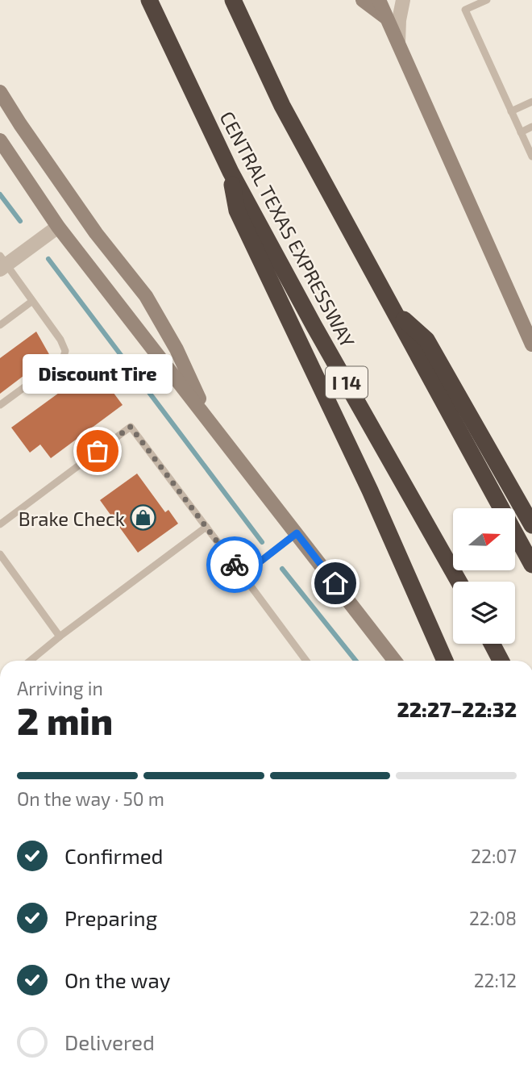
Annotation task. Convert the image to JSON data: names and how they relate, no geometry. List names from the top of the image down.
{
  "streets": {
    "highway": ["CENTRAL TEXAS EXPRESSWAY", "I 14"]
  },
  "places": {
    "other": ["Discount Tire"],
    "shop": ["Brake Check"]
  },
  "north": "right",
  "page": {
    "bubble": "Discount Tire",
    "heading": ["2 min", "Arriving in", "22:27–22:32"],
    "bar": "On the way · 50 m",
    "list": [
      ["Confirmed", "22:07"],
      ["Preparing", "22:08"],
      ["On the way", "22:12"],
      "Delivered"
    ]
  }
}
